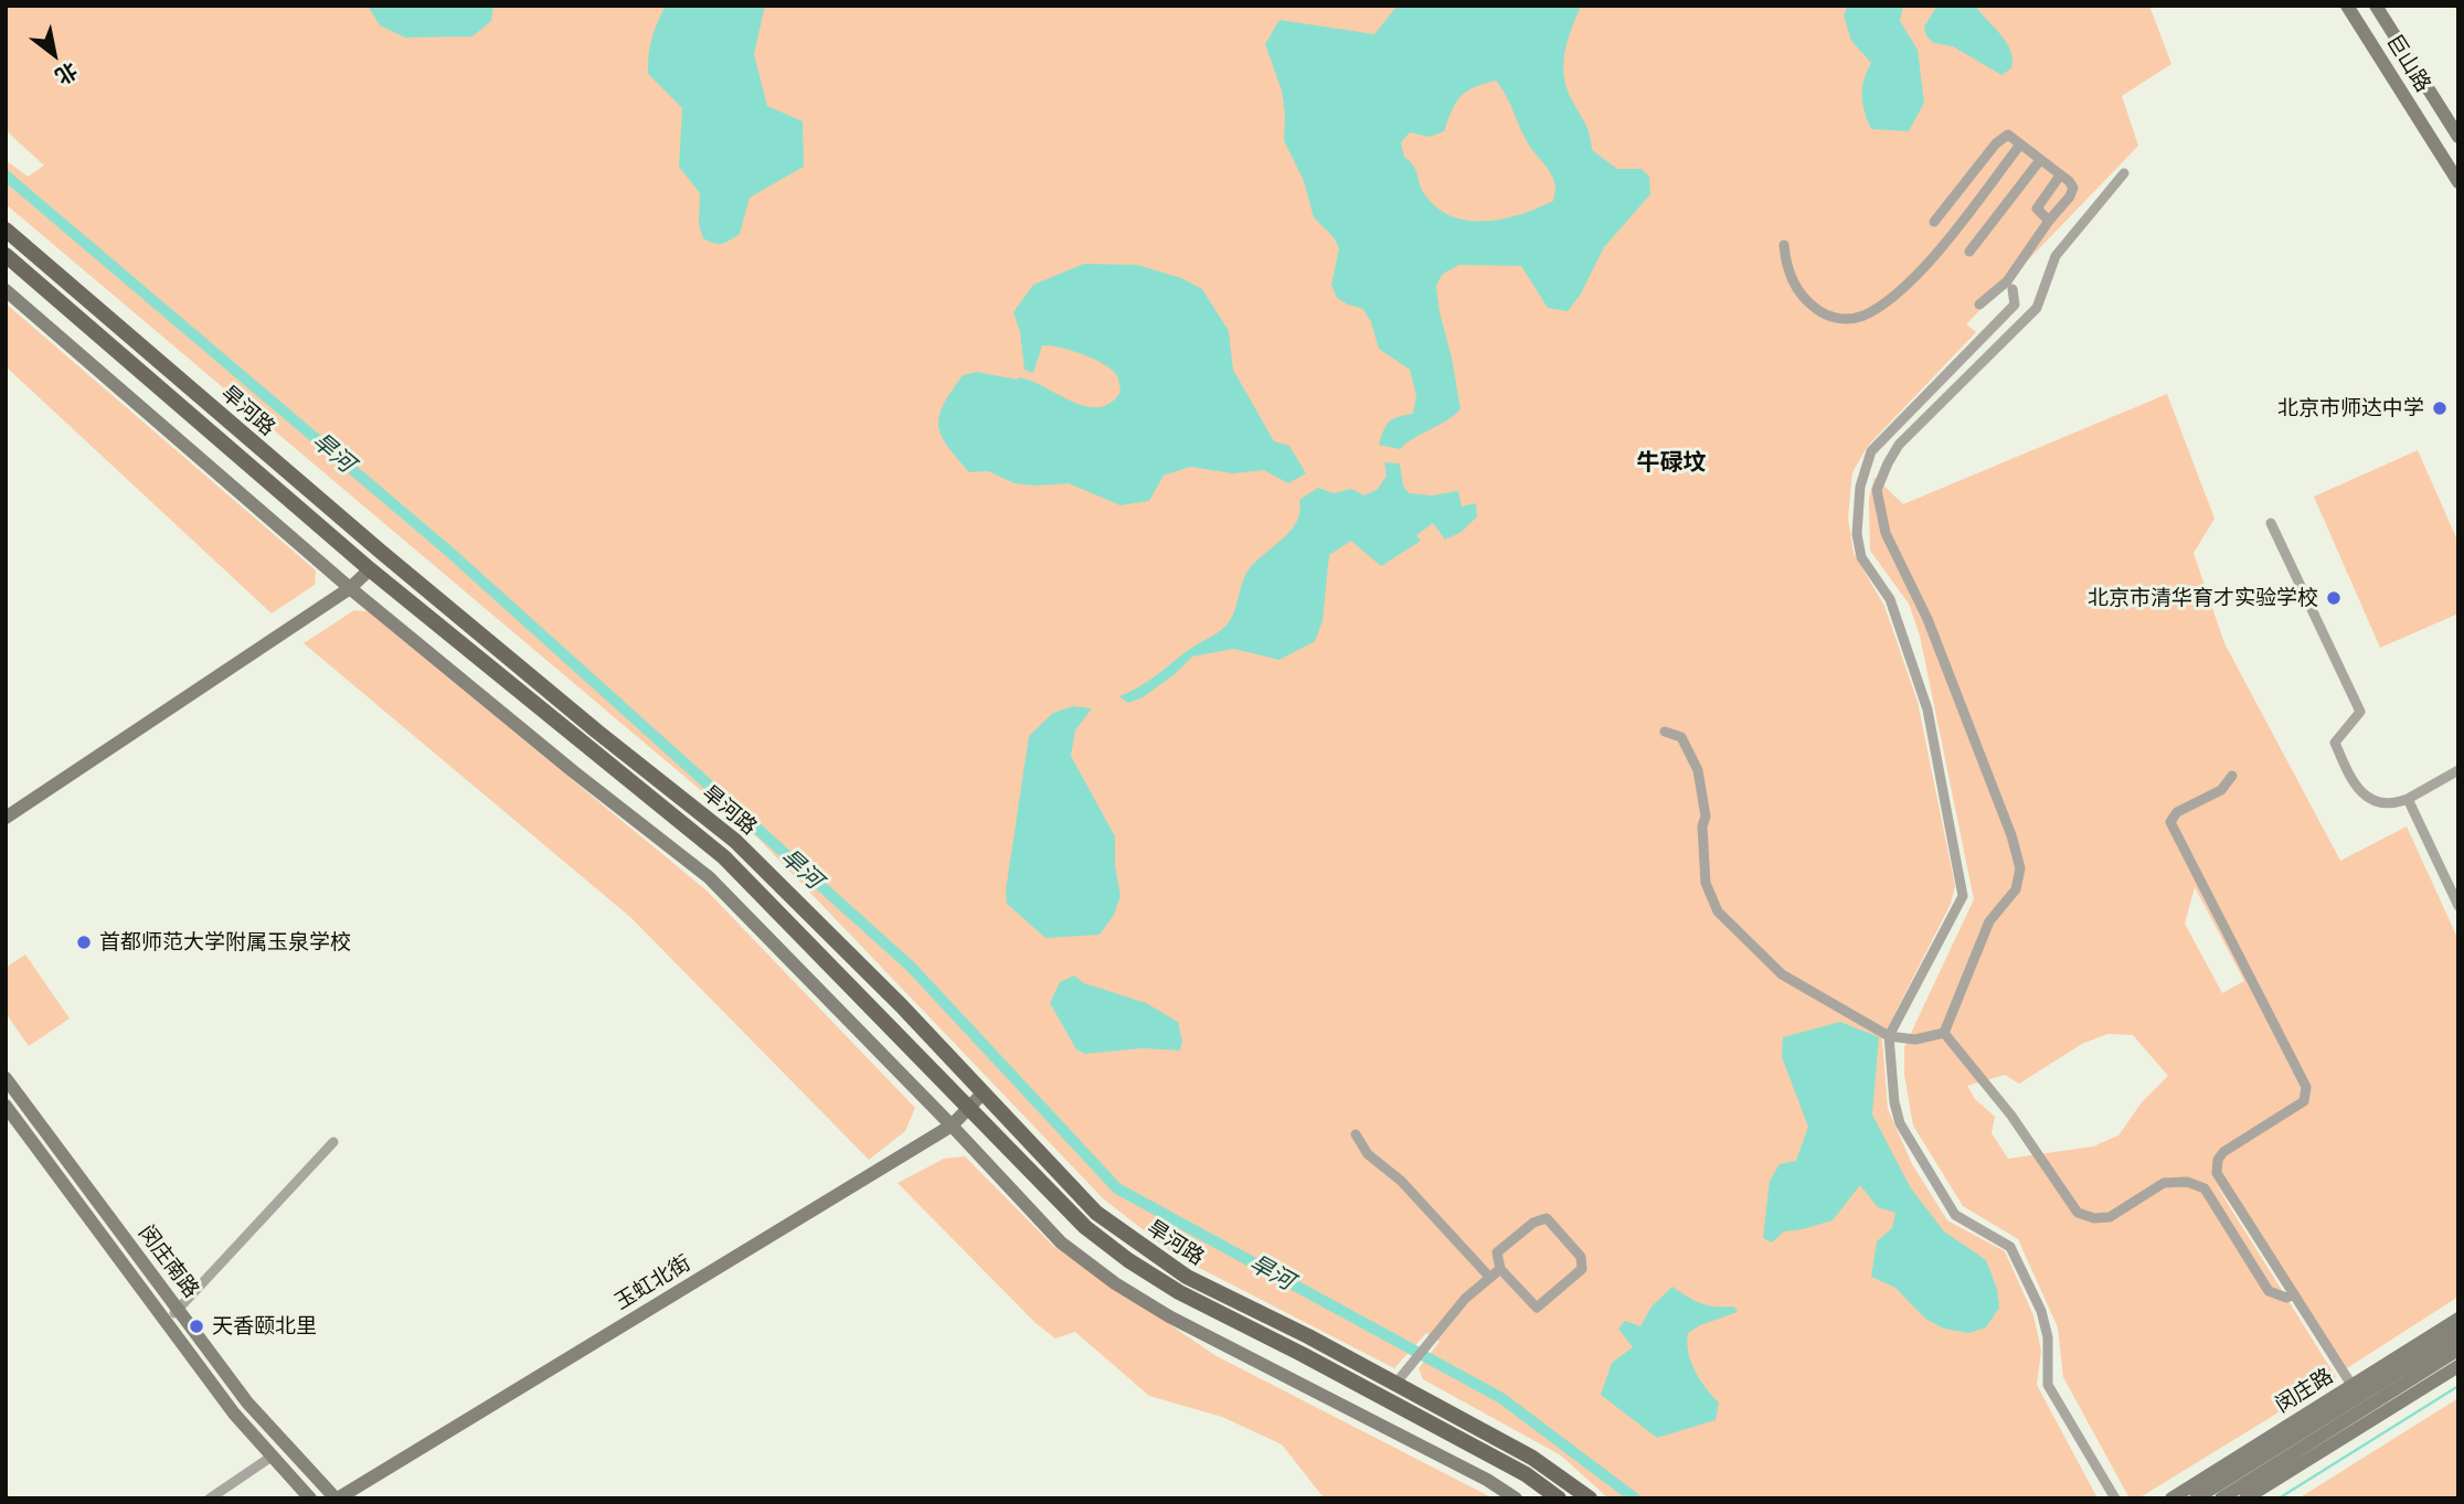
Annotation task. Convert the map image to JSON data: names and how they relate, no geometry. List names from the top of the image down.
{
  "streets": {
    "main road": ["旱河路"],
    "street": [
      "巨山路",
      "闵庄南路",
      "玉虹北街",
      "闵庄路"
    ]
  },
  "crossings": [
    ["旱河路", "玉虹北街"],
    ["闵庄南路", "玉虹北街"]
  ],
  "districts": ["牛碌坟"],
  "water": ["旱河"],
  "places": [
    "北京市师达中学",
    "北京市清华育才实验学校",
    "首都师范大学附属玉泉学校",
    "天香颐北里"
  ],
  "north": "bottom right"
}
